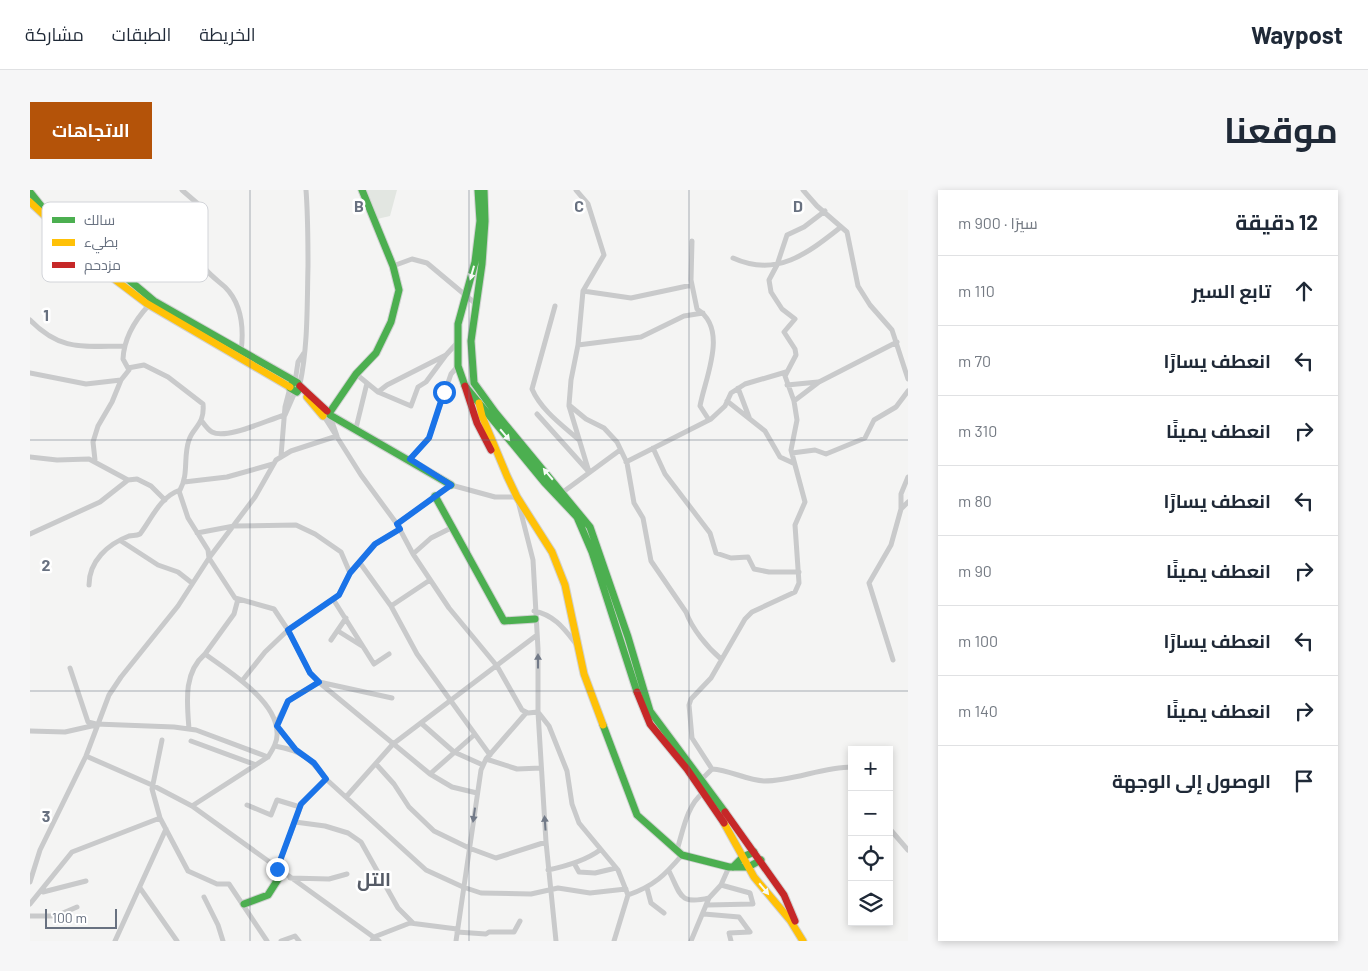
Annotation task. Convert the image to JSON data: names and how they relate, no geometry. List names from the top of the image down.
{
  "districts": ["التل"],
  "legend": ["سالك", "بطيء", "مزدحم"],
  "scale_bar": "100 m",
  "page": {
    "header": "Waypost",
    "nav": ["الخريطة", "الطبقات", "مشاركة"],
    "title": "موقعنا",
    "buttons": "الاتجاهات",
    "heading": ["12 دقيقة", "سيرًا · 900 m"],
    "list": [
      ["تابع السير", "110 m"],
      ["انعطف يسارًا", "70 m"],
      ["انعطف يمينًا", "310 m"],
      ["انعطف يسارًا", "80 m"],
      ["انعطف يمينًا", "90 m"],
      ["انعطف يسارًا", "100 m"],
      ["انعطف يمينًا", "140 m"],
      "الوصول إلى الوجهة"
    ],
    "map_buttons": ["+", "−"],
    "scale": "100 m"
  },
  "grid": {
    "columns": ["B", "C", "D"],
    "rows": ["1", "2", "3"]
  }
}
